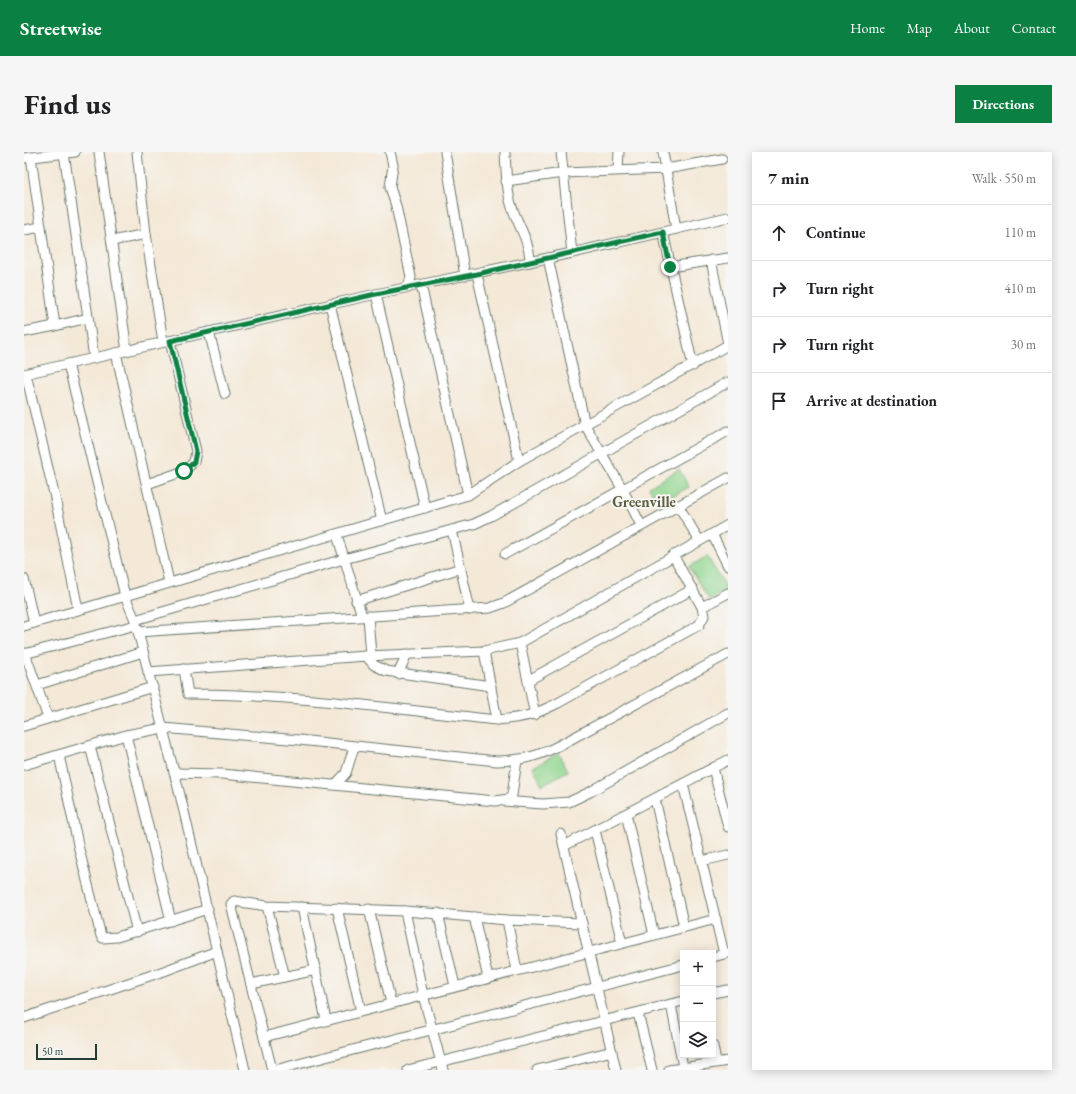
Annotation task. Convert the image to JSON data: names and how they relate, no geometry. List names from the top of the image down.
{
  "districts": ["Greenville"],
  "scale_bar": "50 m",
  "page": {
    "header": "Streetwise",
    "nav": [
      "Home",
      "Map",
      "About",
      "Contact"
    ],
    "buttons": "Directions",
    "title": "Find us",
    "heading": ["7 min", "Walk · 550 m"],
    "list": [
      ["Continue", "110 m"],
      ["Turn right", "410 m"],
      ["Turn right", "30 m"],
      "Arrive at destination"
    ],
    "map_buttons": ["+", "−"],
    "scale": "50 m"
  }
}
